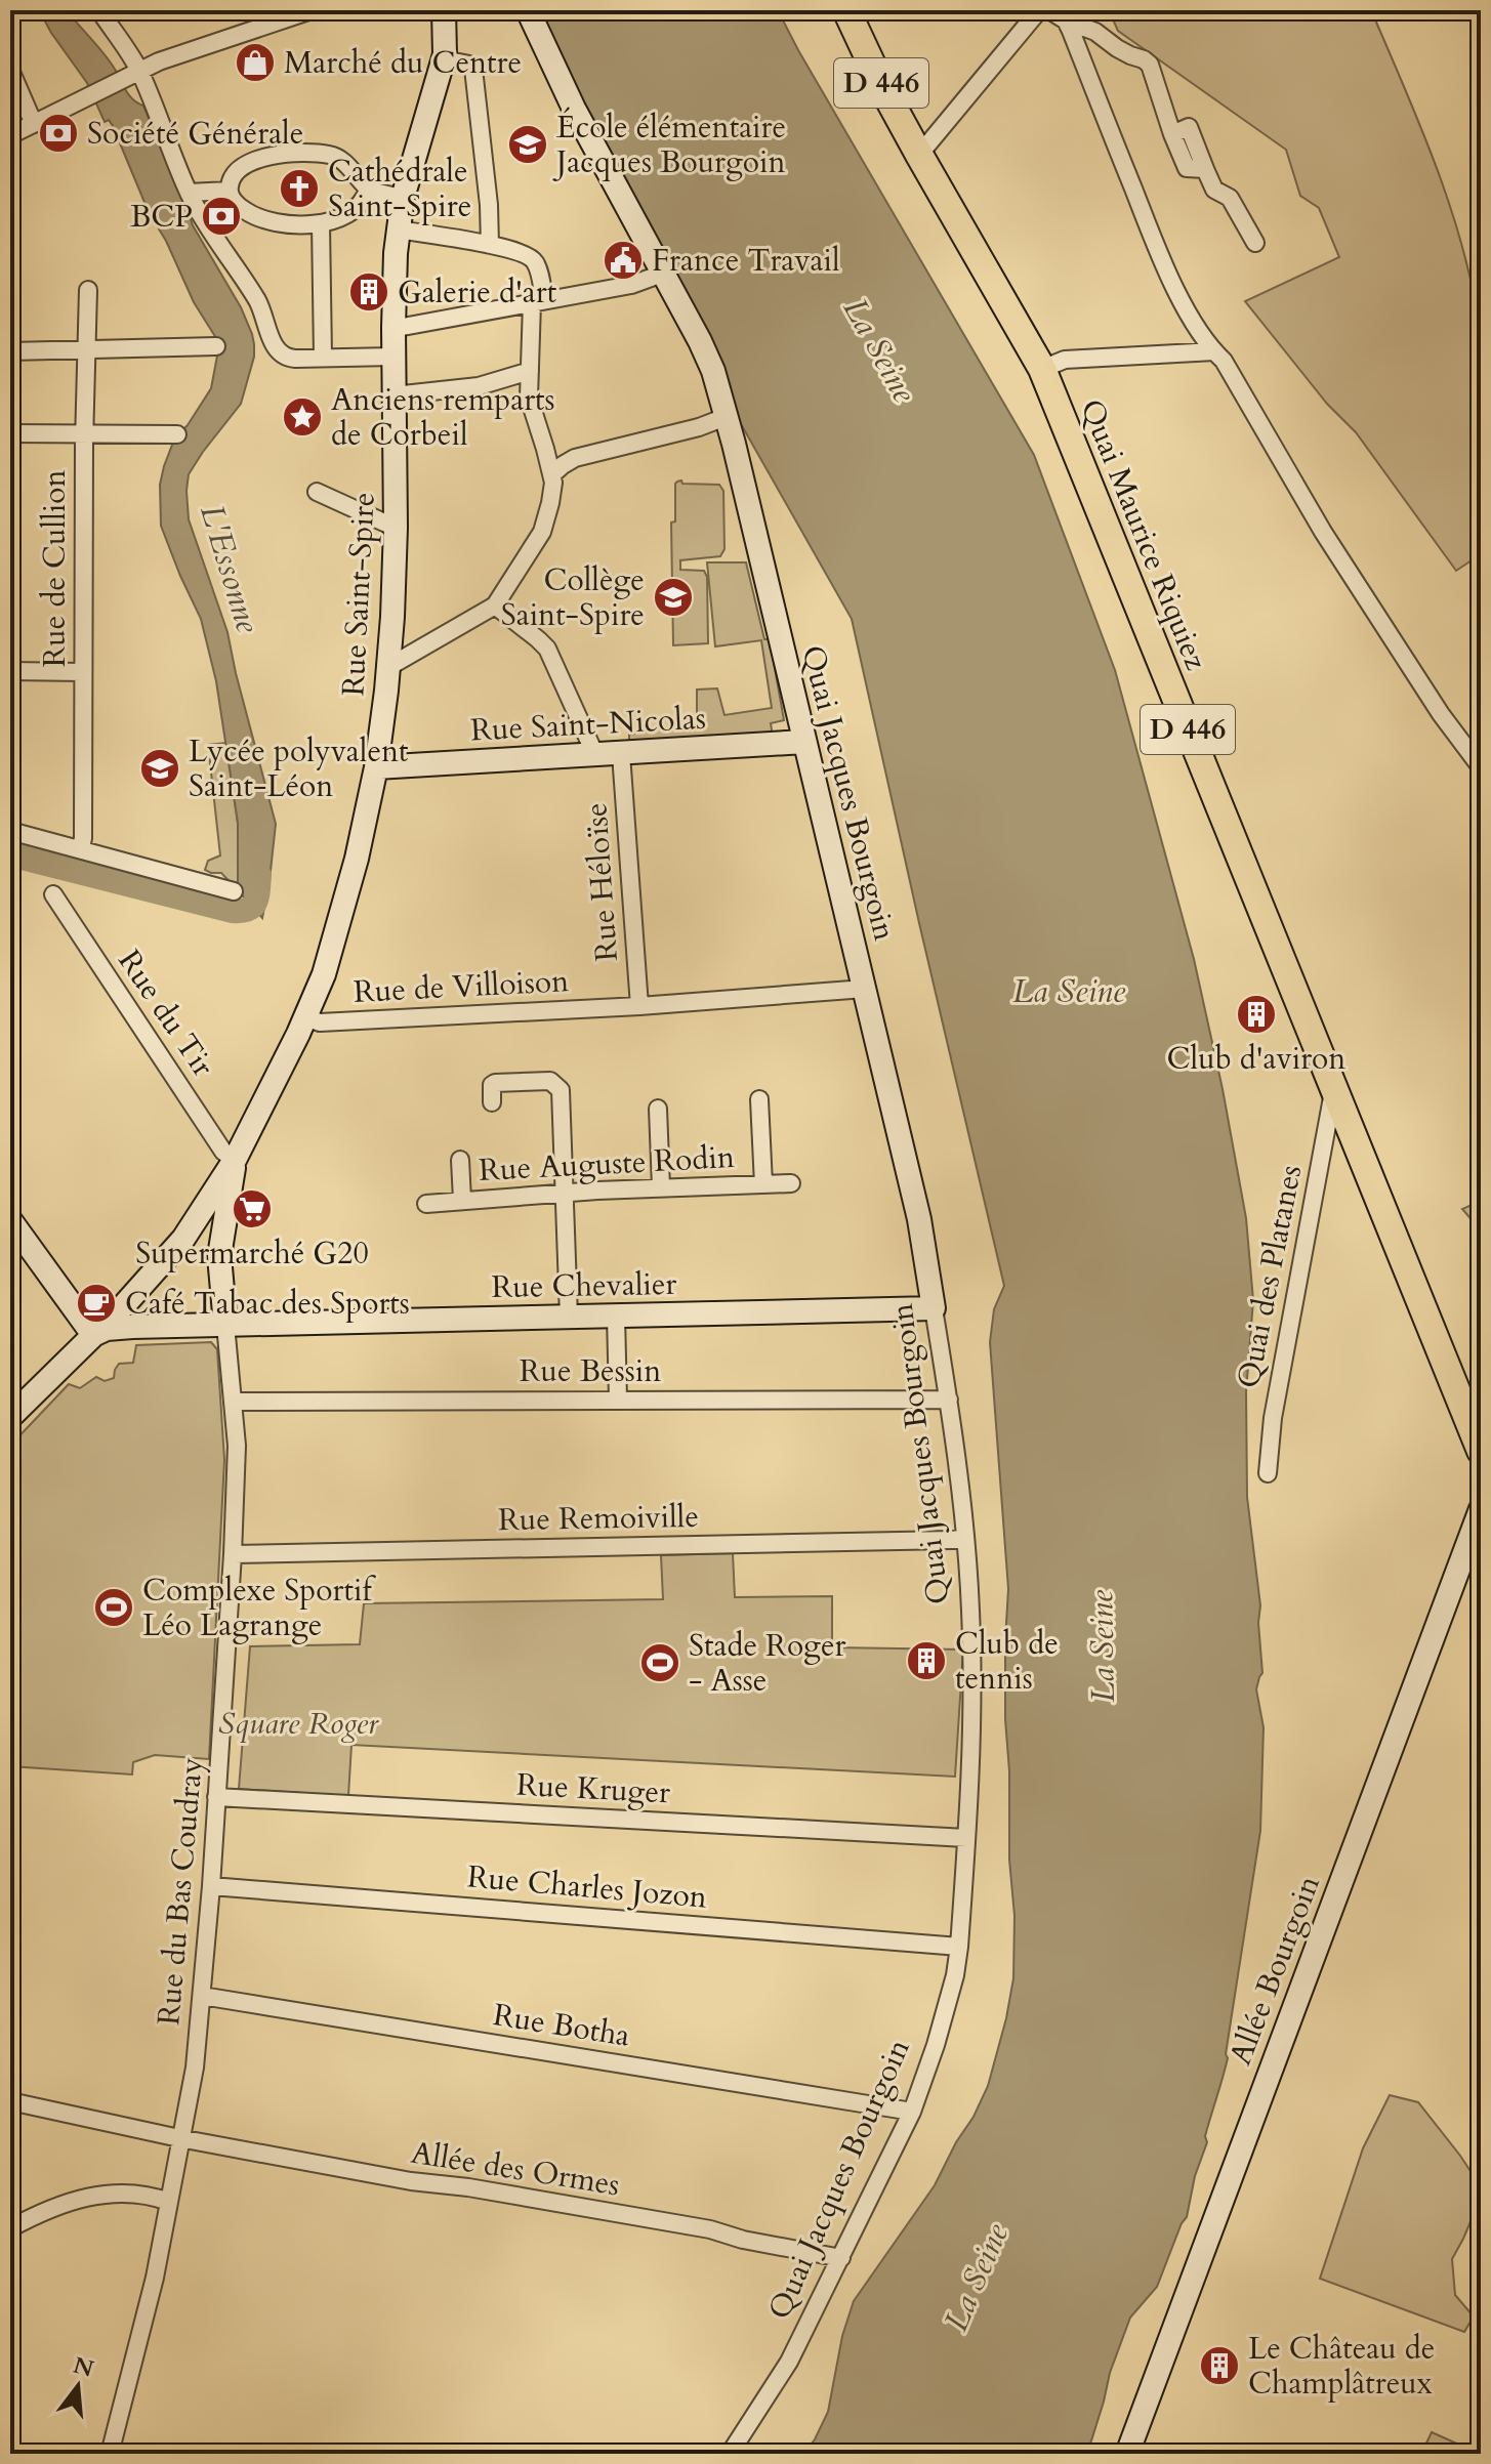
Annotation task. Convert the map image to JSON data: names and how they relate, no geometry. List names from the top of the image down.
{
  "streets": {
    "main road": ["D 446", "Quai Maurice Riquiez"],
    "street": [
      "Rue de Cullion",
      "Rue Saint-Spire",
      "Rue Saint-Nicolas",
      "Quai Jacques Bourgoin",
      "Rue Héloïse",
      "Rue de Villoison",
      "Rue du Tir",
      "Rue Auguste Rodin",
      "Quai des Platanes",
      "Rue Chevalier",
      "Rue Bessin",
      "Rue Remoiville",
      "Rue Kruger",
      "Rue Charles Jozon",
      "Rue du Bas Coudray",
      "Allée Bourgoin",
      "Rue Botha",
      "Allée des Ormes"
    ]
  },
  "crossings": [
    ["D 446", "Quai Maurice Riquiez"],
    ["D 446", "Quai des Platanes"],
    ["Quai Maurice Riquiez", "Quai des Platanes"],
    ["Rue Saint-Spire", "Rue Saint-Nicolas"],
    ["Rue Saint-Spire", "Rue de Villoison"],
    ["Rue Saint-Spire", "Rue du Tir"],
    ["Rue Saint-Spire", "Rue Chevalier"],
    ["Rue Saint-Spire", "Rue du Bas Coudray"],
    ["Rue Saint-Nicolas", "Quai Jacques Bourgoin"],
    ["Rue Saint-Nicolas", "Rue Héloïse"],
    ["Quai Jacques Bourgoin", "Rue de Villoison"],
    ["Quai Jacques Bourgoin", "Rue Chevalier"],
    ["Quai Jacques Bourgoin", "Rue Bessin"],
    ["Quai Jacques Bourgoin", "Rue Remoiville"],
    ["Quai Jacques Bourgoin", "Rue Kruger"],
    ["Quai Jacques Bourgoin", "Rue Charles Jozon"],
    ["Quai Jacques Bourgoin", "Rue Botha"],
    ["Quai Jacques Bourgoin", "Allée des Ormes"],
    ["Rue Héloïse", "Rue de Villoison"],
    ["Rue Chevalier", "Rue du Bas Coudray"],
    ["Rue Bessin", "Rue du Bas Coudray"],
    ["Rue Remoiville", "Rue du Bas Coudray"],
    ["Rue Kruger", "Rue du Bas Coudray"],
    ["Rue Charles Jozon", "Rue du Bas Coudray"],
    ["Rue du Bas Coudray", "Rue Botha"],
    ["Rue du Bas Coudray", "Allée des Ormes"]
  ],
  "water": ["La Seine", "L'Essonne"],
  "parks": ["Square Roger"],
  "places": {
    "shop": ["Marché du Centre"],
    "bank": ["Société Générale", "BCP"],
    "school or university": ["École élémentaire Jacques Bourgoin", "Collège Saint-Spire", "Lycée polyvalent Saint-Léon"],
    "church": ["Cathédrale Saint-Spire"],
    "public building": ["France Travail"],
    "building": [
      "Galerie d'art",
      "Club d'aviron",
      "Club de tennis",
      "Le Château de Champlâtreux"
    ],
    "place": ["Anciens remparts de Corbeil"],
    "supermarket": ["Supermarché G20"],
    "cafe": ["Café Tabac des Sports"],
    "sports": ["Complexe Sportif Léo Lagrange", "Stade Roger - Asse"]
  },
  "north": "top"
}
